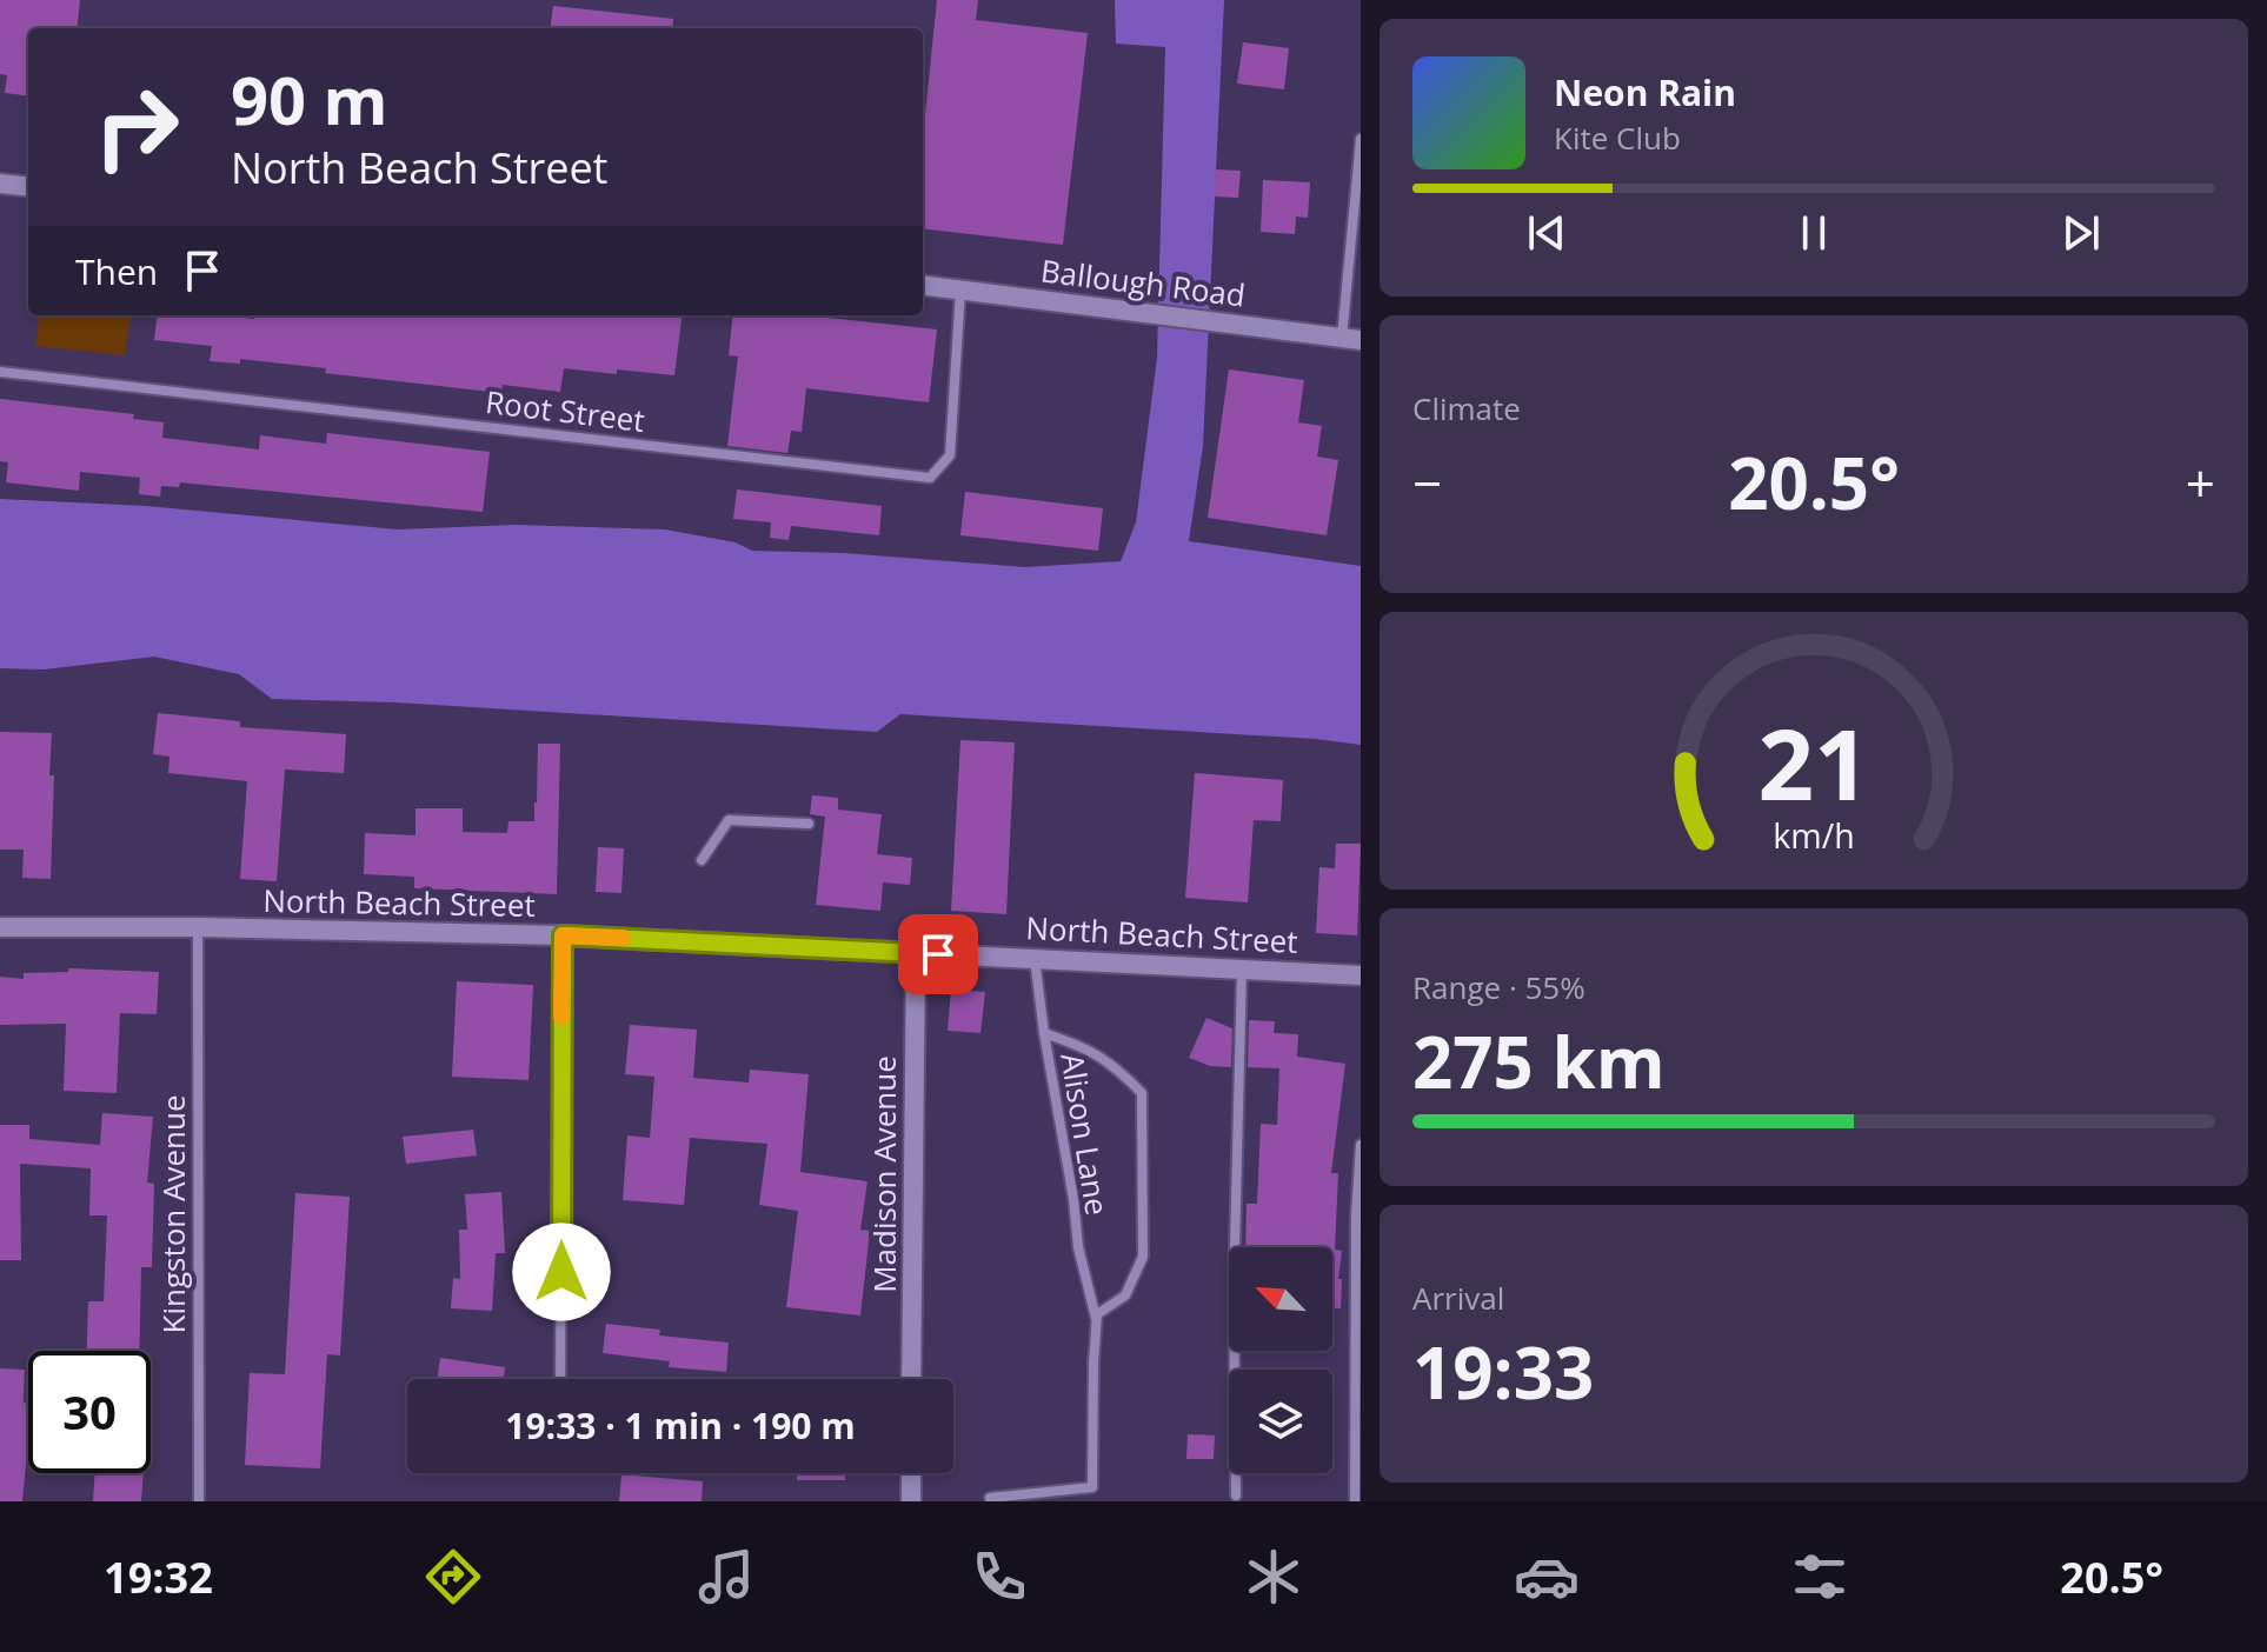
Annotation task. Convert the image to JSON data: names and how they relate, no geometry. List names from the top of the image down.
{
  "streets": {
    "street": [
      "Ballough Road",
      "Root Street",
      "North Beach Street",
      "Alison Lane",
      "Madison Avenue",
      "Kingston Avenue"
    ]
  },
  "crossings": [
    ["Ballough Road", "Root Street"],
    ["North Beach Street", "Alison Lane"],
    ["North Beach Street", "Madison Avenue"],
    ["North Beach Street", "Kingston Avenue"]
  ],
  "north": "top left",
  "page": {
    "turn": ["90 m", "North Beach Street"],
    "song": ["Neon Rain", "Kite Club"],
    "then": "Then",
    "tile": [
      "Climate",
      ["Range · 55%", "275 km"],
      ["Arrival", "19:33"]
    ],
    "heat": ["−", "20.5°", "+"],
    "limit": "30",
    "trip": "19:33 · 1 min · 190 m",
    "tabs": ["19:32", "20.5°"],
    "gauge": ["21", "km/h"]
  }
}
